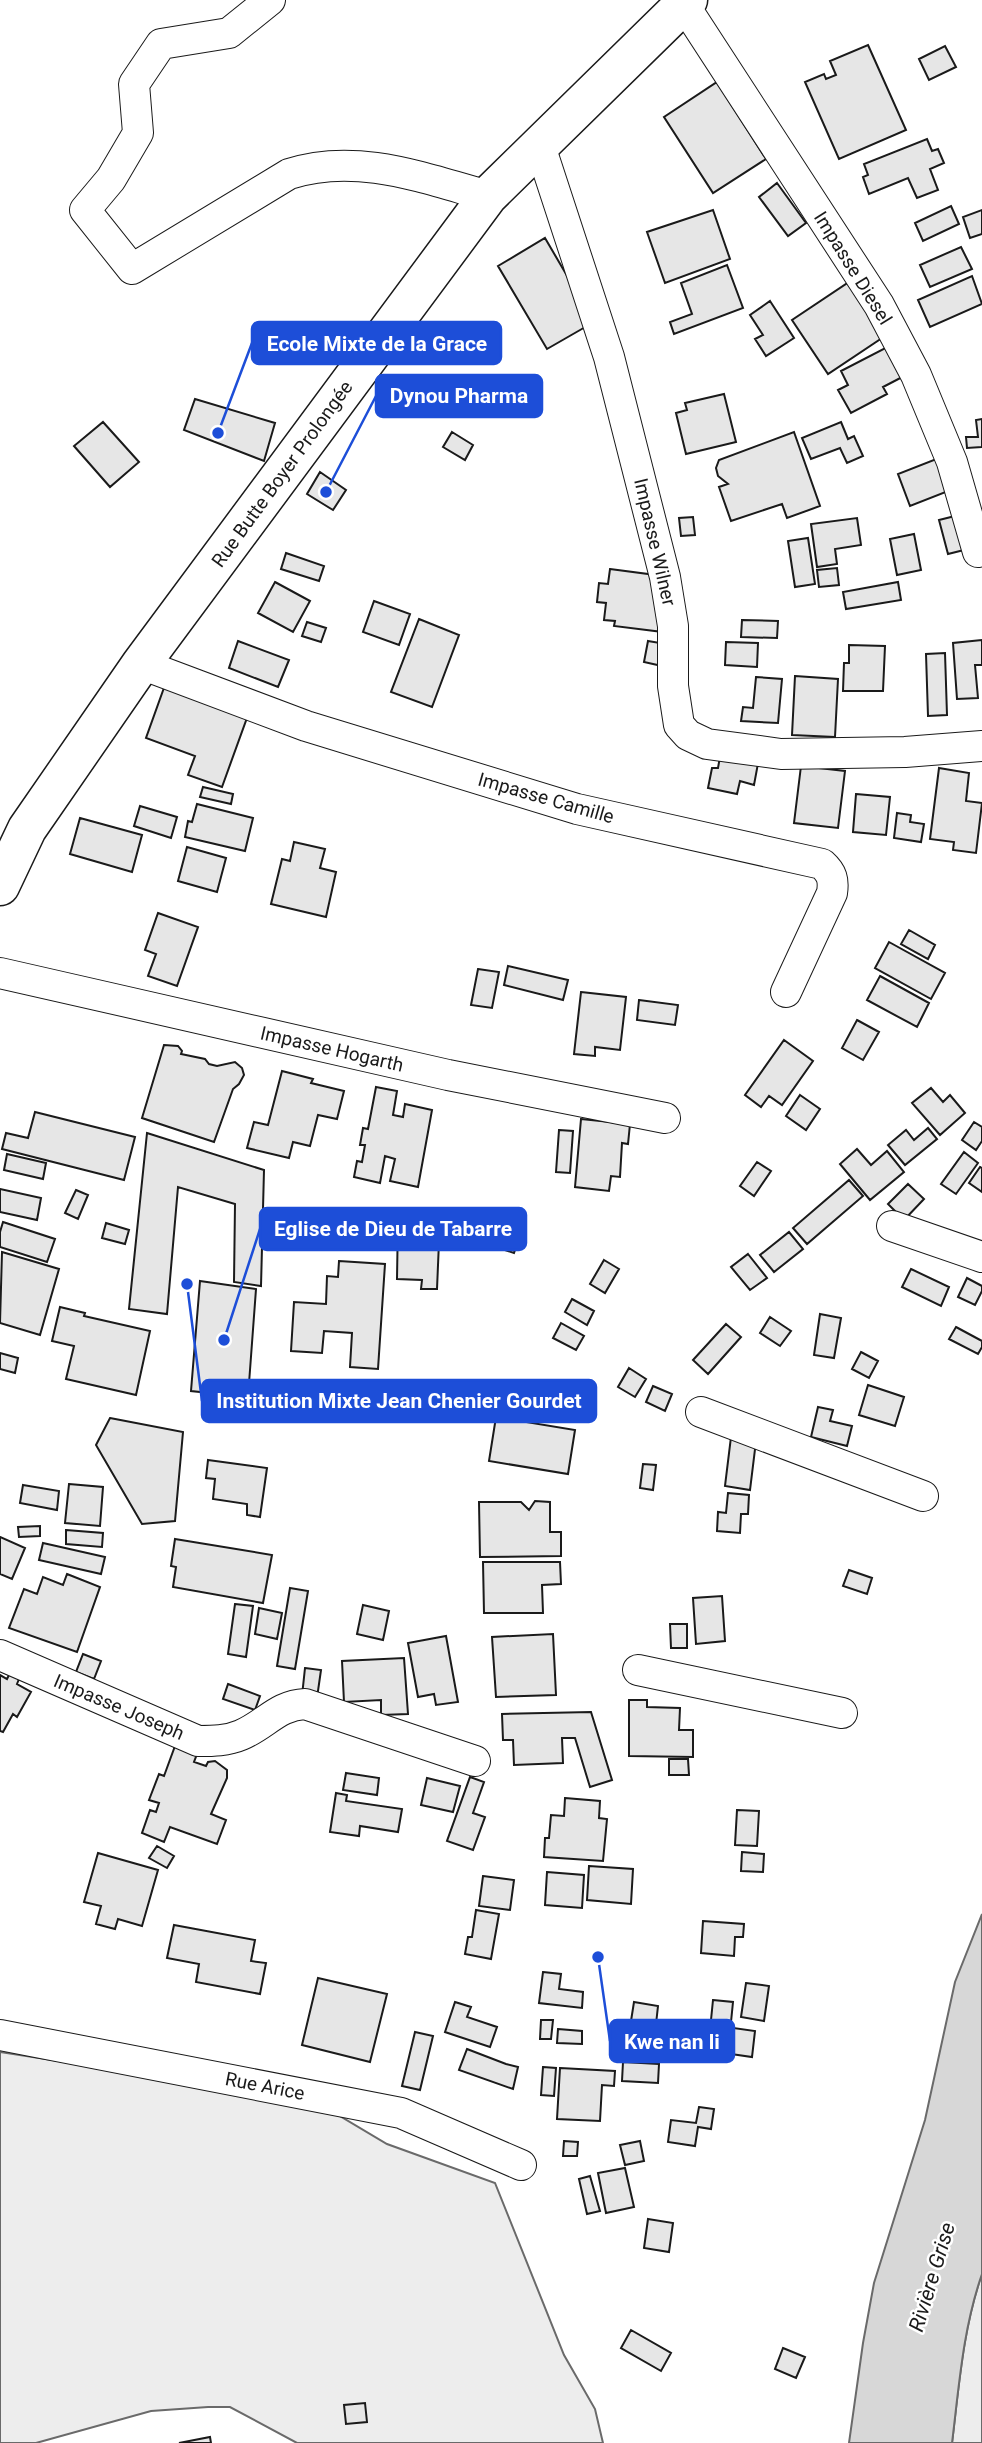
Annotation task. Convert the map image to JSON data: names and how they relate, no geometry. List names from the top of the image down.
{
  "streets": {
    "street": [
      "Impasse Diesel",
      "Rue Butte Boyer Prolongée",
      "Impasse Wilner",
      "Impasse Camille",
      "Impasse Hogarth",
      "Impasse Joseph",
      "Rue Arice"
    ]
  },
  "crossings": [
    ["Impasse Diesel", "Rue Butte Boyer Prolongée"],
    ["Rue Butte Boyer Prolongée", "Impasse Wilner"],
    ["Rue Butte Boyer Prolongée", "Impasse Camille"]
  ],
  "water": ["Rivière Grise"],
  "places": [
    "Ecole Mixte de la Grace",
    "Dynou Pharma",
    "Institution Mixte Jean Chenier Gourdet",
    "Eglise de Dieu de Tabarre",
    "Kwe nan li"
  ]
}
